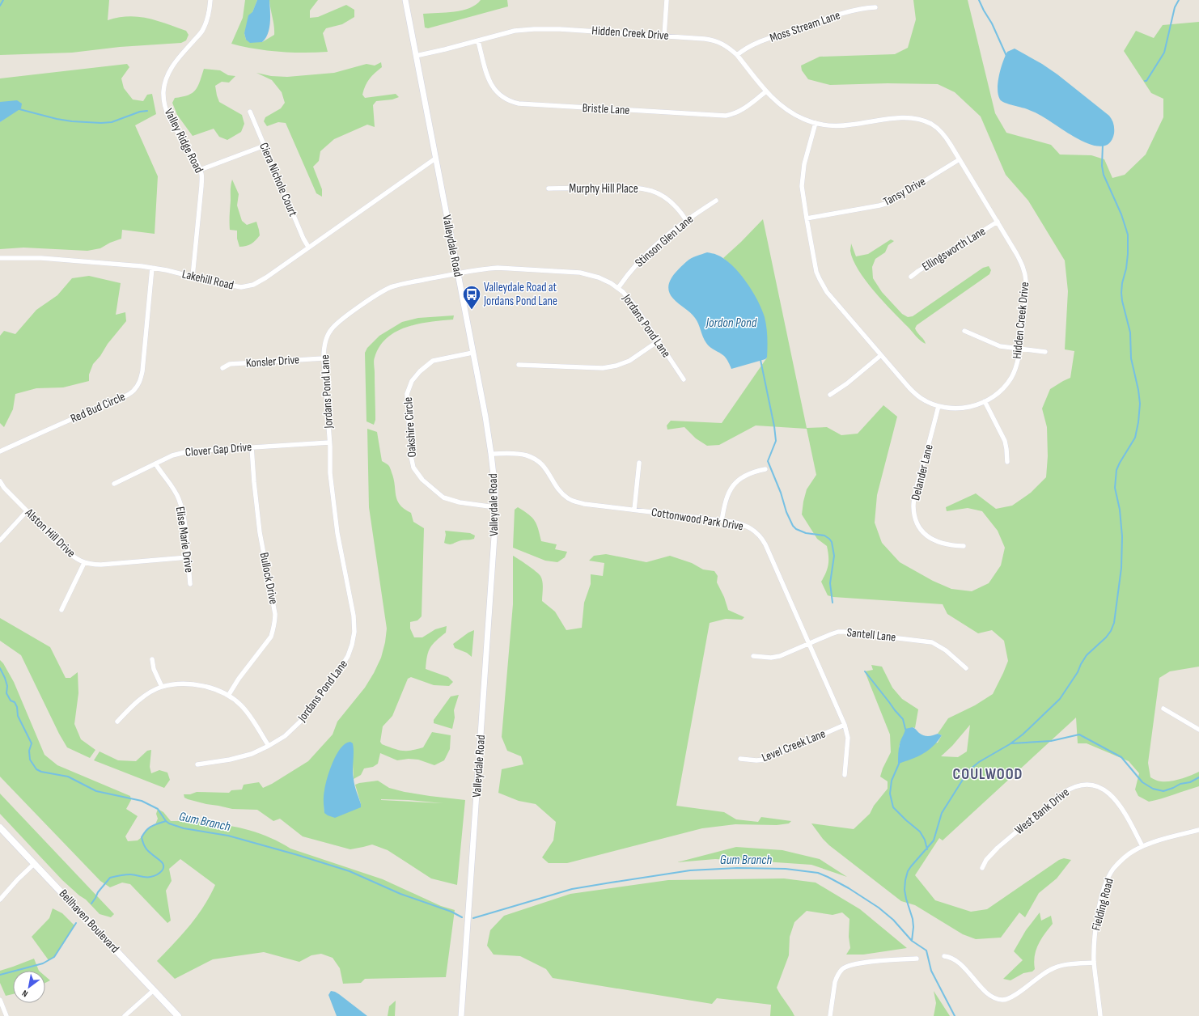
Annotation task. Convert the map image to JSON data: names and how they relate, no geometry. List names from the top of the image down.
{
  "streets": {
    "main road": ["Bellhaven Boulevard"],
    "street": [
      "Moss Stream Lane",
      "Hidden Creek Drive",
      "Bristle Lane",
      "Valley Ridge Road",
      "Ciera Nichole Court",
      "Murphy Hill Place",
      "Tansy Drive",
      "Stinson Glen Lane",
      "Valleydale Road",
      "Ellingsworth Lane",
      "Lakehill Road",
      "Jordans Pond Lane",
      "Konsler Drive",
      "Red Bud Circle",
      "Oakshire Circle",
      "Clover Gap Drive",
      "Delander Lane",
      "Cottonwood Park Drive",
      "Alston Hill Drive",
      "Elise Marie Drive",
      "Bullock Drive",
      "Santell Lane",
      "Level Creek Lane",
      "West Bank Drive",
      "Fielding Road"
    ]
  },
  "crossings": [
    ["Moss Stream Lane", "Hidden Creek Drive"],
    ["Hidden Creek Drive", "Bristle Lane"],
    ["Hidden Creek Drive", "Tansy Drive"],
    ["Hidden Creek Drive", "Valleydale Road"],
    ["Hidden Creek Drive", "Ellingsworth Lane"],
    ["Hidden Creek Drive", "Delander Lane"],
    ["Valley Ridge Road", "Lakehill Road"],
    ["Ciera Nichole Court", "Lakehill Road"],
    ["Murphy Hill Place", "Stinson Glen Lane"],
    ["Stinson Glen Lane", "Jordans Pond Lane"],
    ["Valleydale Road", "Lakehill Road"],
    ["Valleydale Road", "Jordans Pond Lane"],
    ["Valleydale Road", "Oakshire Circle"],
    ["Valleydale Road", "Cottonwood Park Drive"],
    ["Lakehill Road", "Red Bud Circle"],
    ["Jordans Pond Lane", "Konsler Drive"],
    ["Jordans Pond Lane", "Clover Gap Drive"],
    ["Clover Gap Drive", "Elise Marie Drive"],
    ["Clover Gap Drive", "Bullock Drive"],
    ["Cottonwood Park Drive", "Santell Lane"],
    ["Cottonwood Park Drive", "Level Creek Lane"],
    ["Alston Hill Drive", "Elise Marie Drive"],
    ["West Bank Drive", "Fielding Road"]
  ],
  "districts": ["COULWOOD"],
  "water": ["Jordon Pond", "Gum Branch"],
  "places": {
    "bus stop": ["Valleydale Road at Jordans Pond Lane"]
  },
  "north": "bottom left"
}
